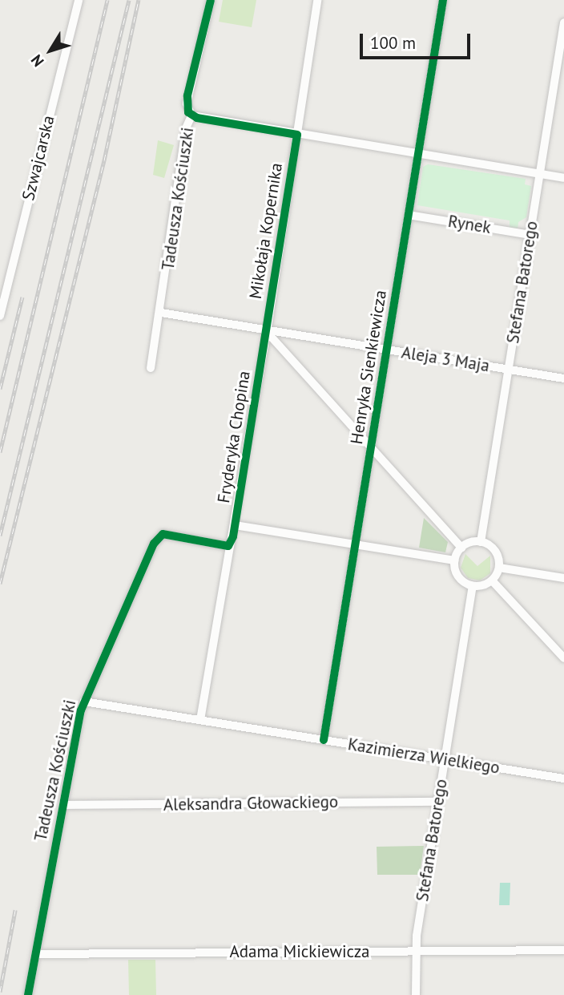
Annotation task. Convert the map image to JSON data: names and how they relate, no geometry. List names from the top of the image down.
{
  "streets": {
    "street": [
      "Szwajcarska",
      "Tadeusza Kościuszki",
      "Rynek",
      "Mikołaja Kopernika",
      "Stefana Batorego",
      "Aleja 3 Maja",
      "Henryka Sienkiewicza",
      "Fryderyka Chopina",
      "Kazimierza Wielkiego",
      "Aleksandra Głowackiego",
      "Adama Mickiewicza"
    ]
  },
  "crossings": [
    ["Tadeusza Kościuszki", "Aleja 3 Maja"],
    ["Tadeusza Kościuszki", "Fryderyka Chopina"],
    ["Tadeusza Kościuszki", "Kazimierza Wielkiego"],
    ["Tadeusza Kościuszki", "Aleksandra Głowackiego"],
    ["Tadeusza Kościuszki", "Adama Mickiewicza"],
    ["Rynek", "Stefana Batorego"],
    ["Rynek", "Henryka Sienkiewicza"],
    ["Mikołaja Kopernika", "Aleja 3 Maja"],
    ["Mikołaja Kopernika", "Fryderyka Chopina"],
    ["Stefana Batorego", "Aleja 3 Maja"],
    ["Stefana Batorego", "Kazimierza Wielkiego"],
    ["Stefana Batorego", "Aleksandra Głowackiego"],
    ["Stefana Batorego", "Adama Mickiewicza"],
    ["Aleja 3 Maja", "Henryka Sienkiewicza"],
    ["Aleja 3 Maja", "Fryderyka Chopina"],
    ["Henryka Sienkiewicza", "Kazimierza Wielkiego"],
    ["Fryderyka Chopina", "Kazimierza Wielkiego"]
  ],
  "scale_bar": "100 m",
  "north": "bottom left"
}
